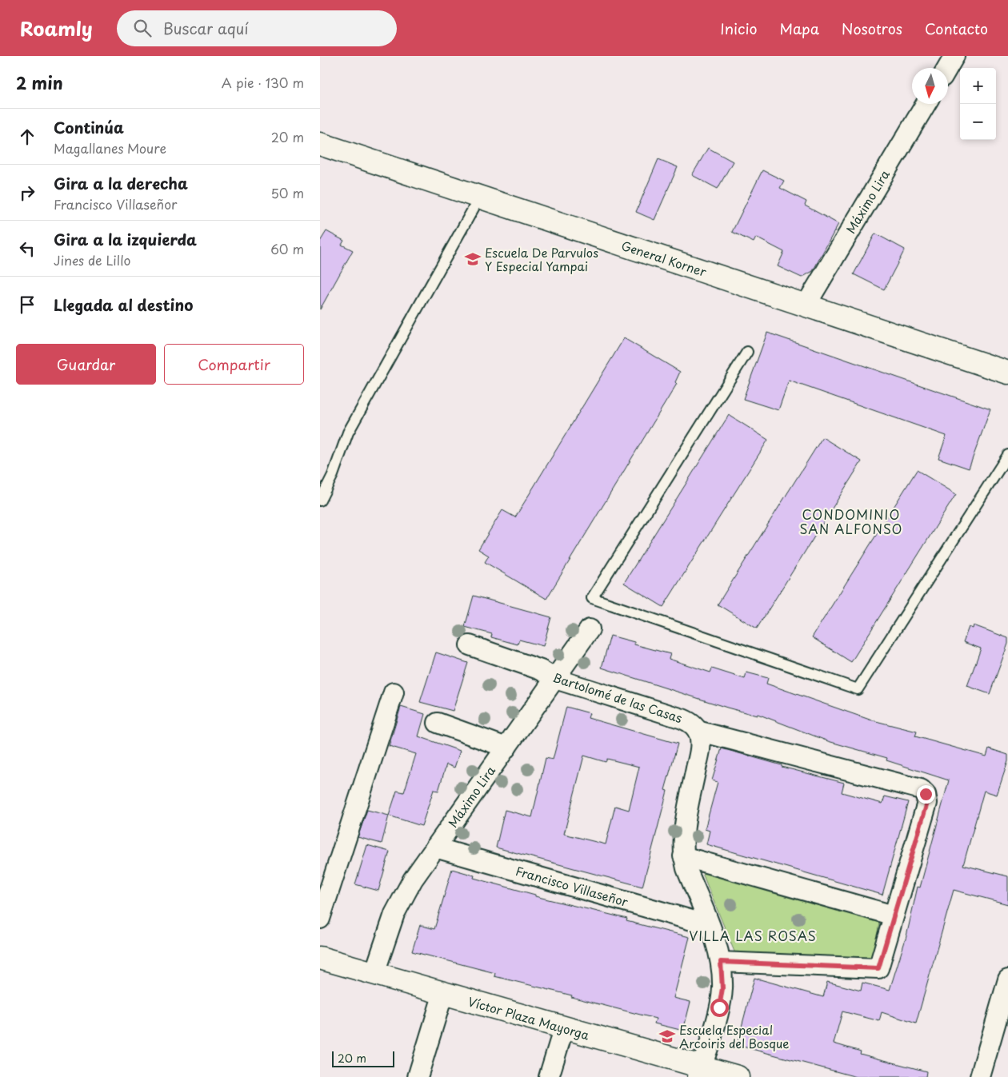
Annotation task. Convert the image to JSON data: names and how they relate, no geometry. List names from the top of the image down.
{
  "streets": {
    "street": [
      "Máximo Lira",
      "General Korner",
      "Bartolomé de las Casas",
      "Francisco Villaseñor",
      "Víctor Plaza Mayorga"
    ]
  },
  "crossings": [
    ["Máximo Lira", "General Korner"],
    ["Máximo Lira", "Bartolomé de las Casas"],
    ["Máximo Lira", "Francisco Villaseñor"],
    ["Máximo Lira", "Víctor Plaza Mayorga"]
  ],
  "districts": ["CONDOMINIO SAN ALFONSO", "VILLA LAS ROSAS"],
  "places": {
    "school or university": ["Escuela De Parvulos Y Especial Yampai", "Escuela Especial Arcoiris del Bosque"]
  },
  "scale_bar": "20 m",
  "north": "bottom",
  "page": {
    "header": "Roamly",
    "search": "Buscar aquí",
    "nav": [
      "Inicio",
      "Mapa",
      "Nosotros",
      "Contacto"
    ],
    "heading": ["2 min", "A pie · 130 m"],
    "map_buttons": ["+", "−"],
    "list": [
      ["Continúa", "Magallanes Moure", "20 m"],
      ["Gira a la derecha", "Francisco Villaseñor", "50 m"],
      ["Gira a la izquierda", "Jines de Lillo", "60 m"],
      "Llegada al destino"
    ],
    "buttons": ["Guardar", "Compartir"],
    "scale": "20 m"
  }
}
